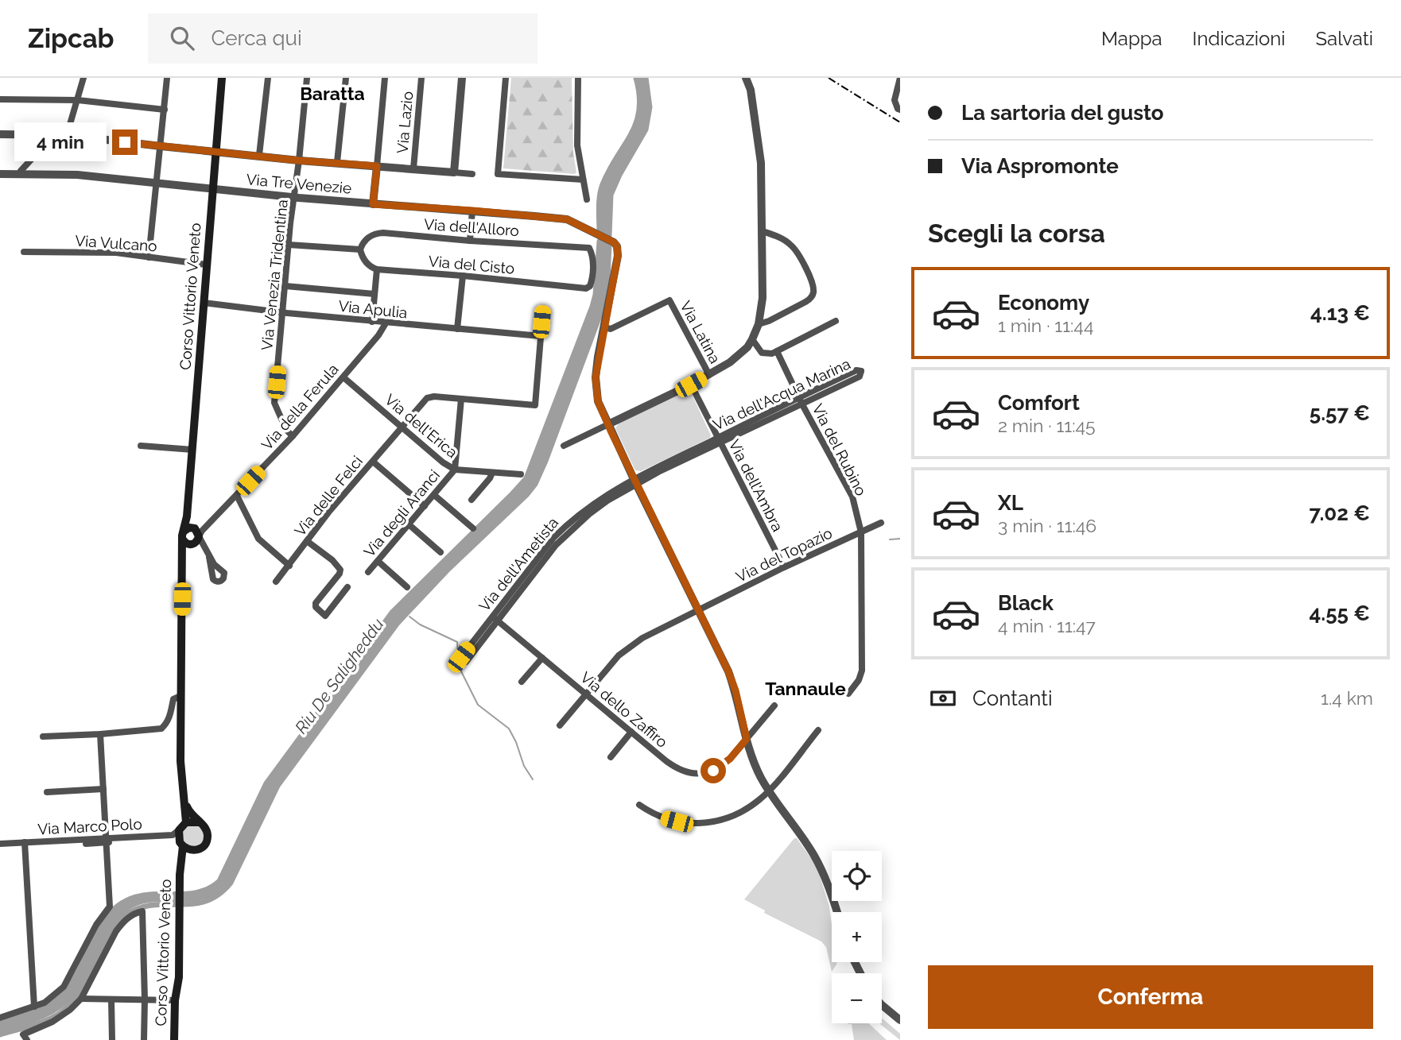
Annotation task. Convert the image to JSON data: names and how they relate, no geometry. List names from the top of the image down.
{
  "streets": {
    "main road": ["Corso Vittorio Veneto"],
    "street": [
      "Via Lazio",
      "Via Tre Venezie",
      "Via dell'Alloro",
      "Via Vulcano",
      "Via del Cisto",
      "Via Venezia Tridentina",
      "Via Apulia",
      "Via Latina",
      "Via dell'Acqua Marina",
      "Via della Ferula",
      "Via dell'Erica",
      "Via del Rubino",
      "Via dell'Ambra",
      "Via delle Felci",
      "Via degli Aranci",
      "Via del Topazio",
      "Via dell'Ametista",
      "Via dello Zaffiro",
      "Via Marco Polo"
    ]
  },
  "crossings": [
    ["Via Tre Venezie", "Via Venezia Tridentina"],
    ["Via Tre Venezie", "Corso Vittorio Veneto"],
    ["Via Tre Venezie", "Via Latina"],
    ["Via dell'Alloro", "Via del Cisto"],
    ["Via Vulcano", "Corso Vittorio Veneto"],
    ["Via Venezia Tridentina", "Via Apulia"],
    ["Via Venezia Tridentina", "Via della Ferula"],
    ["Corso Vittorio Veneto", "Via Apulia"],
    ["Corso Vittorio Veneto", "Via della Ferula"],
    ["Corso Vittorio Veneto", "Via Marco Polo"],
    ["Via Apulia", "Via della Ferula"],
    ["Via Apulia", "Via delle Felci"],
    ["Via dell'Acqua Marina", "Via del Rubino"],
    ["Via dell'Acqua Marina", "Via dell'Ambra"],
    ["Via dell'Acqua Marina", "Via dell'Ametista"],
    ["Via della Ferula", "Via dell'Erica"],
    ["Via dell'Erica", "Via delle Felci"],
    ["Via dell'Erica", "Via degli Aranci"],
    ["Via del Rubino", "Via del Topazio"],
    ["Via dell'Ambra", "Via del Topazio"],
    ["Via del Topazio", "Via dello Zaffiro"],
    ["Via dell'Ametista", "Via dello Zaffiro"]
  ],
  "districts": ["Baratta", "Tannaule"],
  "water": ["Riu De Saligheddu"],
  "page": {
    "header": "Zipcab",
    "search": "Cerca qui",
    "nav": ["Mappa", "Indicazioni", "Salvati"],
    "banner": ["La sartoria del gusto", "Via Aspromonte"],
    "bubble": "4 min",
    "heading": "Scegli la corsa",
    "list": [
      {
        "name": "Economy",
        "note": "1 min · 11:44",
        "value": "4.13 €"
      },
      {
        "name": "Comfort",
        "note": "2 min · 11:45",
        "value": "5.57 €"
      },
      {
        "name": "XL",
        "note": "3 min · 11:46",
        "value": "7.02 €"
      },
      {
        "name": "Black",
        "note": "4 min · 11:47",
        "value": "4.55 €"
      }
    ],
    "pay": ["Contanti", "1.4 km"],
    "map_buttons": ["+", "−"],
    "buttons": "Conferma"
  }
}
